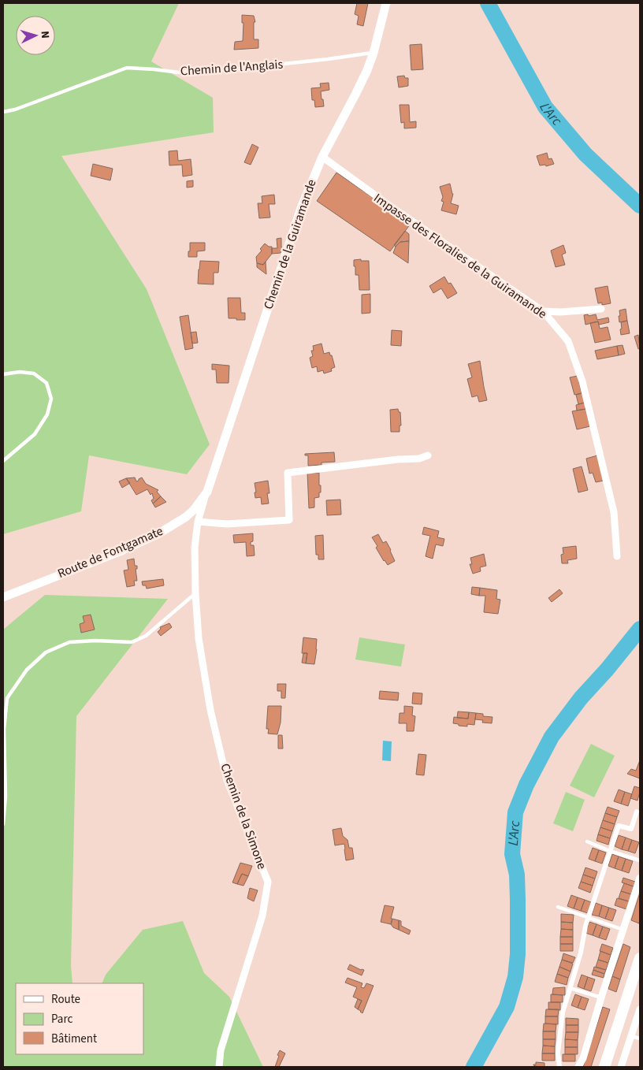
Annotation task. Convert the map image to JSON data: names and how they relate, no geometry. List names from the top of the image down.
{
  "streets": {
    "street": [
      "Chemin de la Guiramande",
      "Impasse des Floralies de la Guiramande",
      "Route de Fontgamate",
      "Chemin de la Simone"
    ],
    "lane": ["Chemin de l'Anglais"]
  },
  "crossings": [
    ["Chemin de l'Anglais", "Chemin de la Guiramande"],
    ["Chemin de la Guiramande", "Impasse des Floralies de la Guiramande"],
    ["Chemin de la Guiramande", "Route de Fontgamate"],
    ["Chemin de la Guiramande", "Chemin de la Simone"],
    ["Route de Fontgamate", "Chemin de la Simone"]
  ],
  "water": ["L'Arc"],
  "legend": ["Route", "Parc", "Bâtiment"],
  "north": "right"
}
